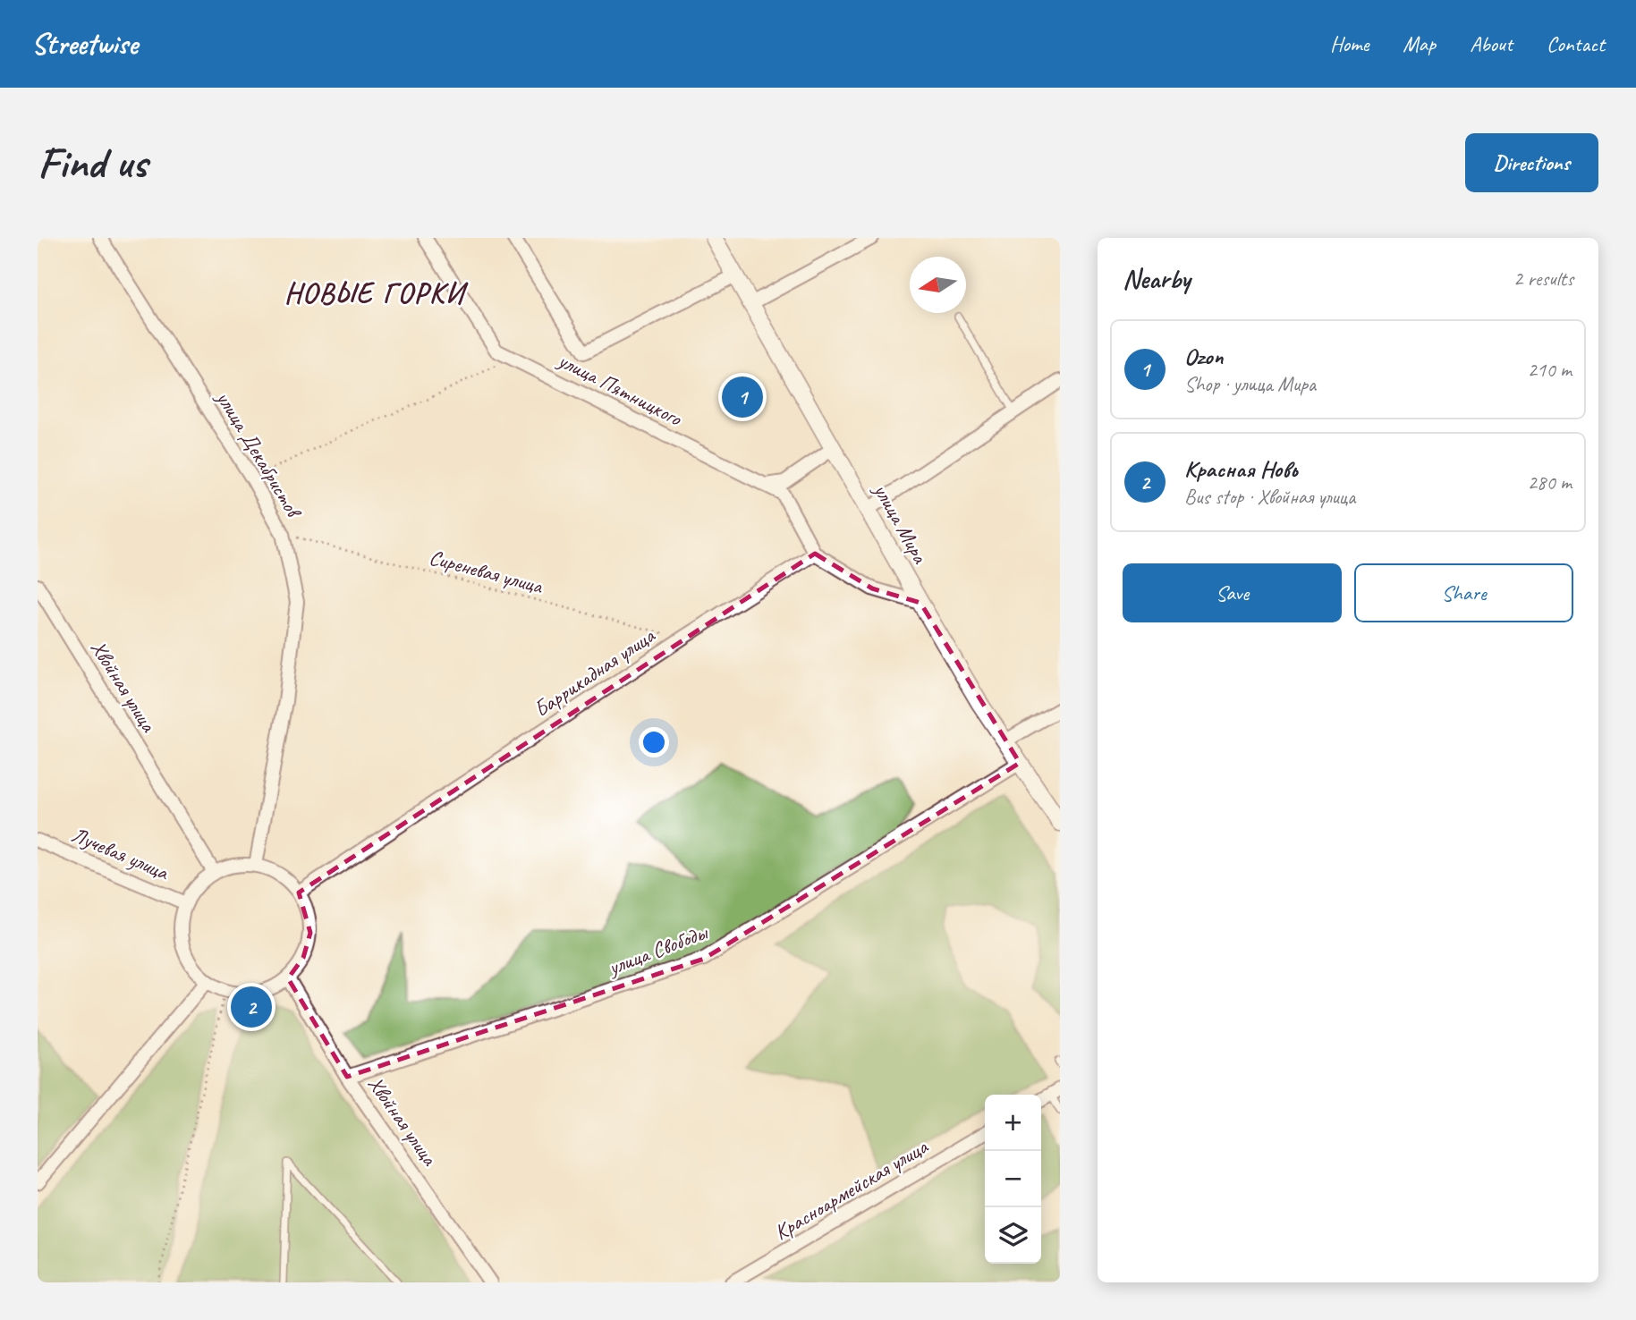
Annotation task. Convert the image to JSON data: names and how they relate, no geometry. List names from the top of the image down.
{
  "streets": {
    "street": [
      "улица Пятницкого",
      "улица Декабристов",
      "улица Мира",
      "Баррикадная улица",
      "Хвойная улица",
      "Лучевая улица",
      "улица Свободы",
      "Красноармейская улица"
    ],
    "path": ["Сиреневая улица"]
  },
  "crossings": [
    ["улица Пятницкого", "Баррикадная улица"],
    ["улица Декабристов", "Сиреневая улица"],
    ["улица Декабристов", "Баррикадная улица"],
    ["улица Декабристов", "Хвойная улица"],
    ["улица Декабристов", "Лучевая улица"],
    ["улица Мира", "улица Свободы"],
    ["Сиреневая улица", "Баррикадная улица"],
    ["Баррикадная улица", "Хвойная улица"],
    ["Баррикадная улица", "Лучевая улица"],
    ["Хвойная улица", "Лучевая улица"],
    ["Хвойная улица", "улица Свободы"]
  ],
  "districts": ["НОВЫЕ ГОРКИ"],
  "north": "left",
  "page": {
    "header": "Streetwise",
    "nav": [
      "Home",
      "Map",
      "About",
      "Contact"
    ],
    "buttons": [
      "Directions",
      ["Save", "Share"]
    ],
    "title": "Find us",
    "heading": ["Nearby", "2 results"],
    "list": [
      {
        "mark": "1",
        "name": "Ozon",
        "note": "Shop · улица Мира",
        "value": "210 m"
      },
      {
        "mark": "2",
        "name": "Красная Новь",
        "note": "Bus stop · Хвойная улица",
        "value": "280 m"
      }
    ],
    "pins": ["1", "2"],
    "map_buttons": ["+", "−"]
  }
}
